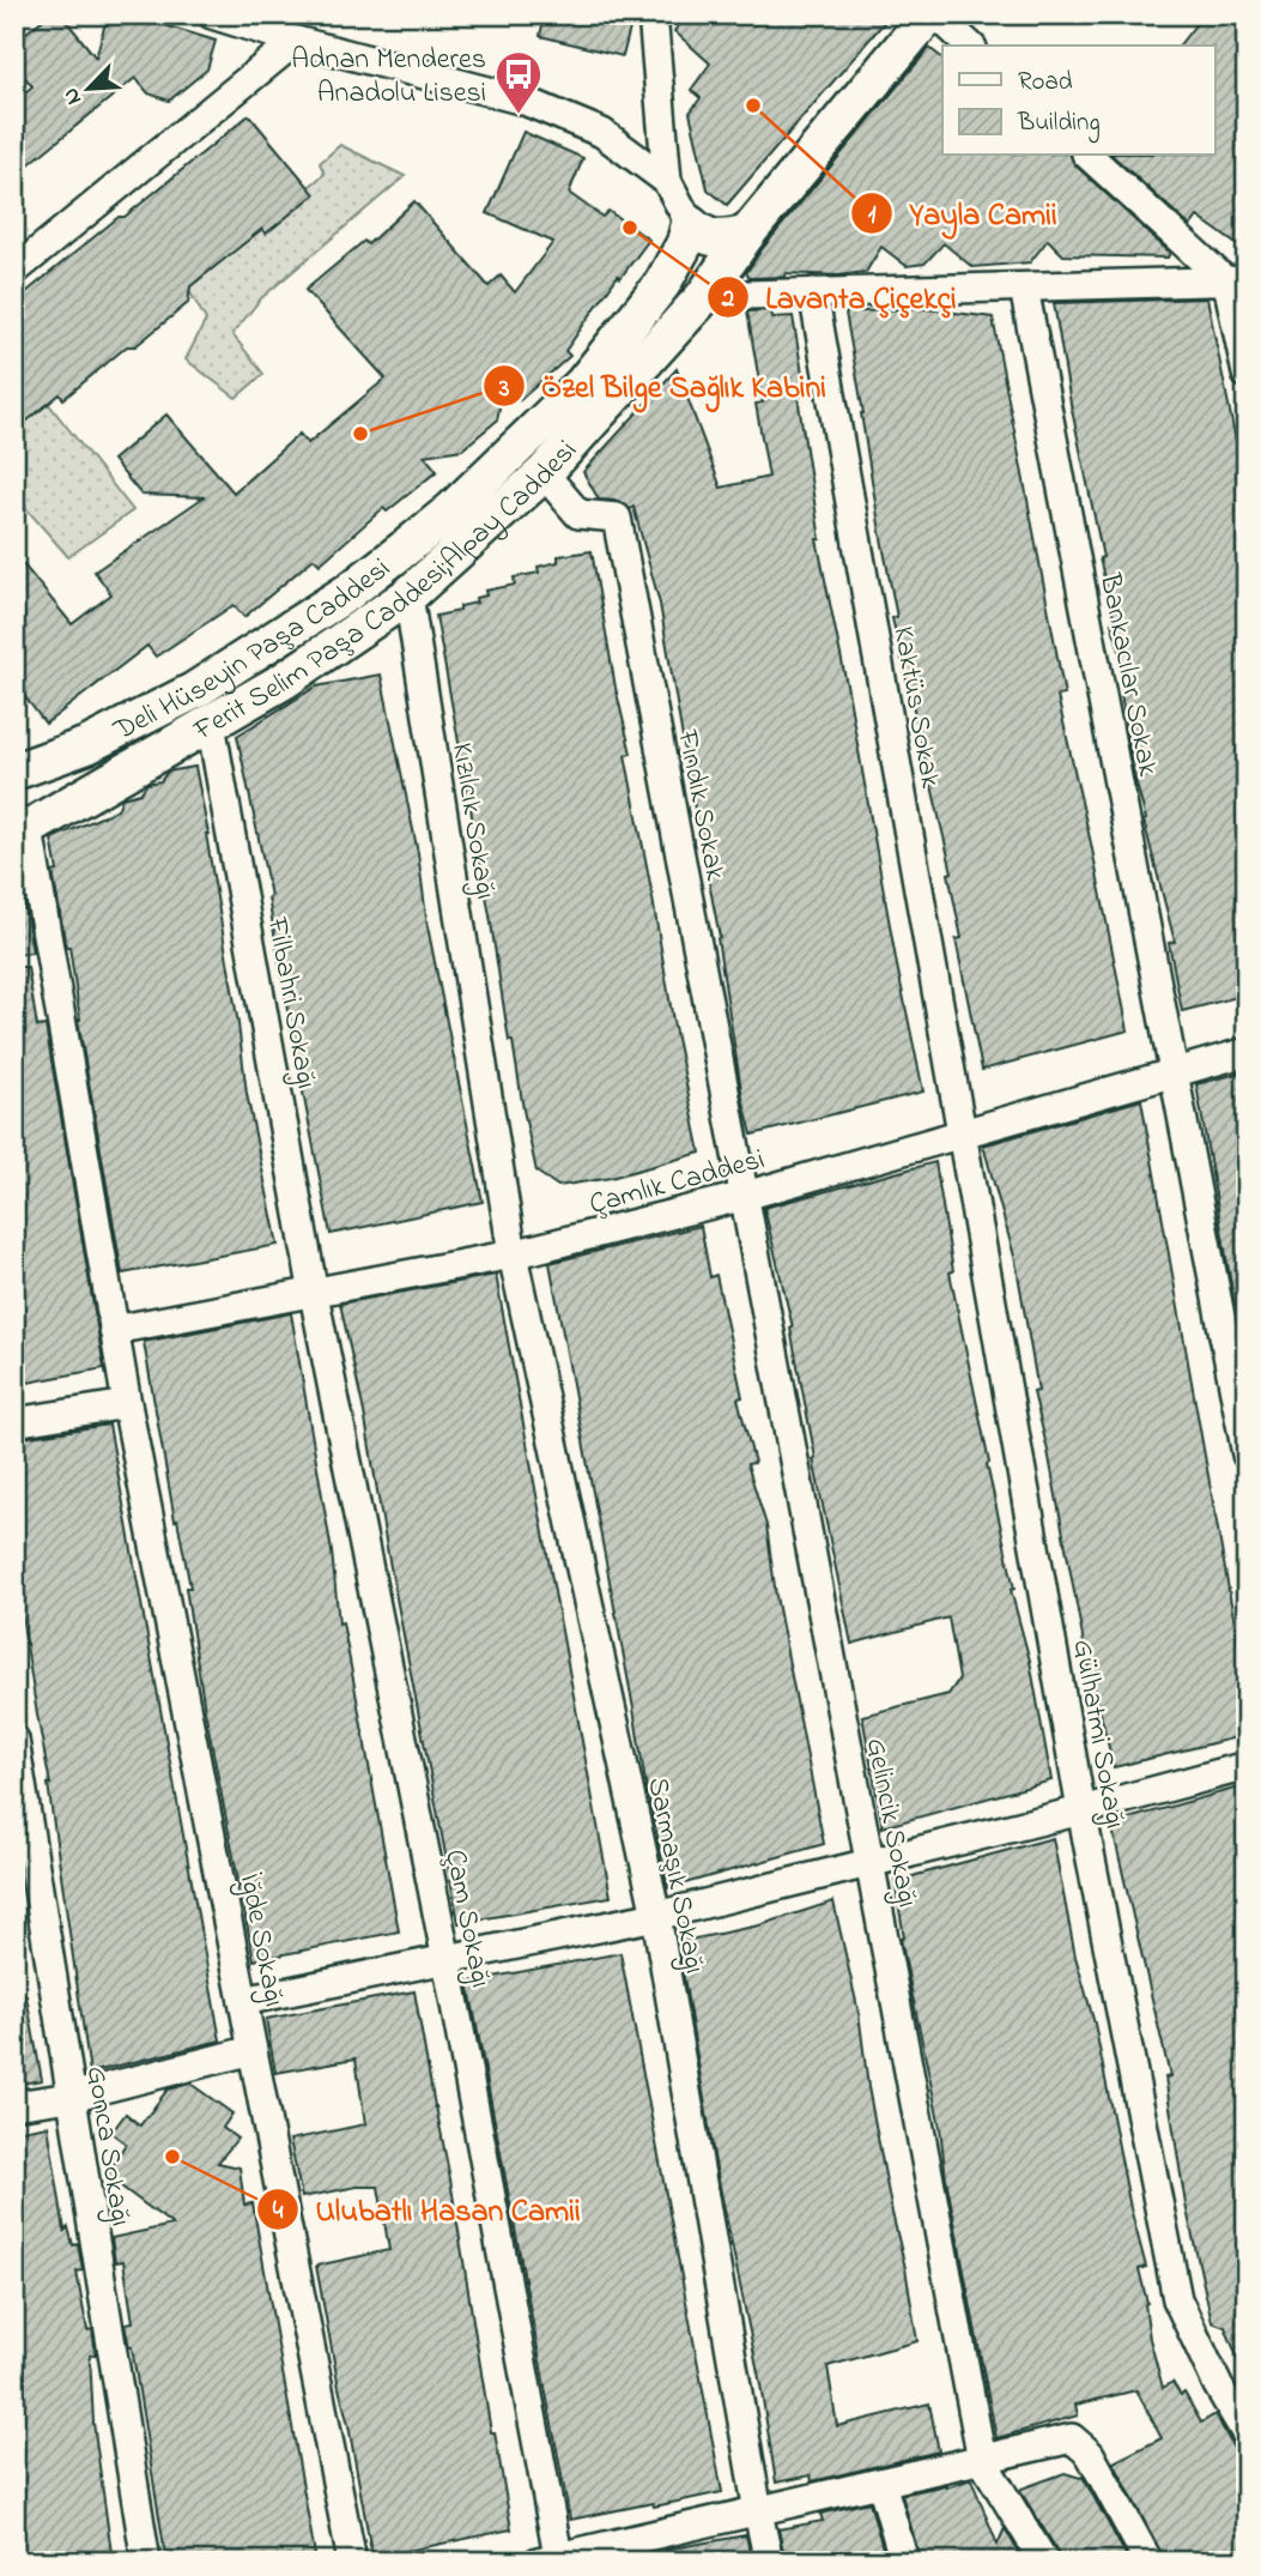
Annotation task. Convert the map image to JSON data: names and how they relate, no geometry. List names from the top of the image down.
{
  "streets": {
    "main road": ["Ferit Selim Paşa Caddesi;Alpay Caddesi", "Deli Hüseyin Paşa Caddesi"],
    "street": [
      "Bankacılar Sokak",
      "Kaktüs Sokak",
      "Fındık Sokak",
      "Kızılcık Sokağı",
      "Filbahri Sokağı",
      "Çamlık Caddesi",
      "Gülhatmi Sokağı",
      "Gelincik Sokağı",
      "Sarmaşık Sokağı",
      "Çam Sokağı",
      "İğde Sokağı",
      "Gonca Sokağı"
    ]
  },
  "crossings": [
    ["Ferit Selim Paşa Caddesi;Alpay Caddesi", "Fındık Sokak"],
    ["Ferit Selim Paşa Caddesi;Alpay Caddesi", "Kızılcık Sokağı"],
    ["Ferit Selim Paşa Caddesi;Alpay Caddesi", "Filbahri Sokağı"],
    ["Ferit Selim Paşa Caddesi;Alpay Caddesi", "İğde Sokağı"],
    ["Bankacılar Sokak", "Çamlık Caddesi"],
    ["Kaktüs Sokak", "Çamlık Caddesi"],
    ["Kaktüs Sokak", "Gülhatmi Sokağı"],
    ["Fındık Sokak", "Çamlık Caddesi"],
    ["Fındık Sokak", "Gelincik Sokağı"],
    ["Kızılcık Sokağı", "Çamlık Caddesi"],
    ["Kızılcık Sokağı", "Sarmaşık Sokağı"],
    ["Filbahri Sokağı", "Çamlık Caddesi"],
    ["Filbahri Sokağı", "Çam Sokağı"],
    ["Çamlık Caddesi", "Gülhatmi Sokağı"],
    ["Çamlık Caddesi", "Gelincik Sokağı"],
    ["Çamlık Caddesi", "Sarmaşık Sokağı"],
    ["Çamlık Caddesi", "Çam Sokağı"],
    ["Çamlık Caddesi", "İğde Sokağı"]
  ],
  "places": {
    "other": [
      "Yayla Camii",
      "Lavanta Çiçekçi",
      "Özel Bilge Sağlık Kabini",
      "Ulubatlı Hasan Camii"
    ],
    "bus stop": ["Adnan Menderes Anadolu Lisesi"]
  },
  "legend": ["Road", "Building"],
  "north": "bottom left"
}
